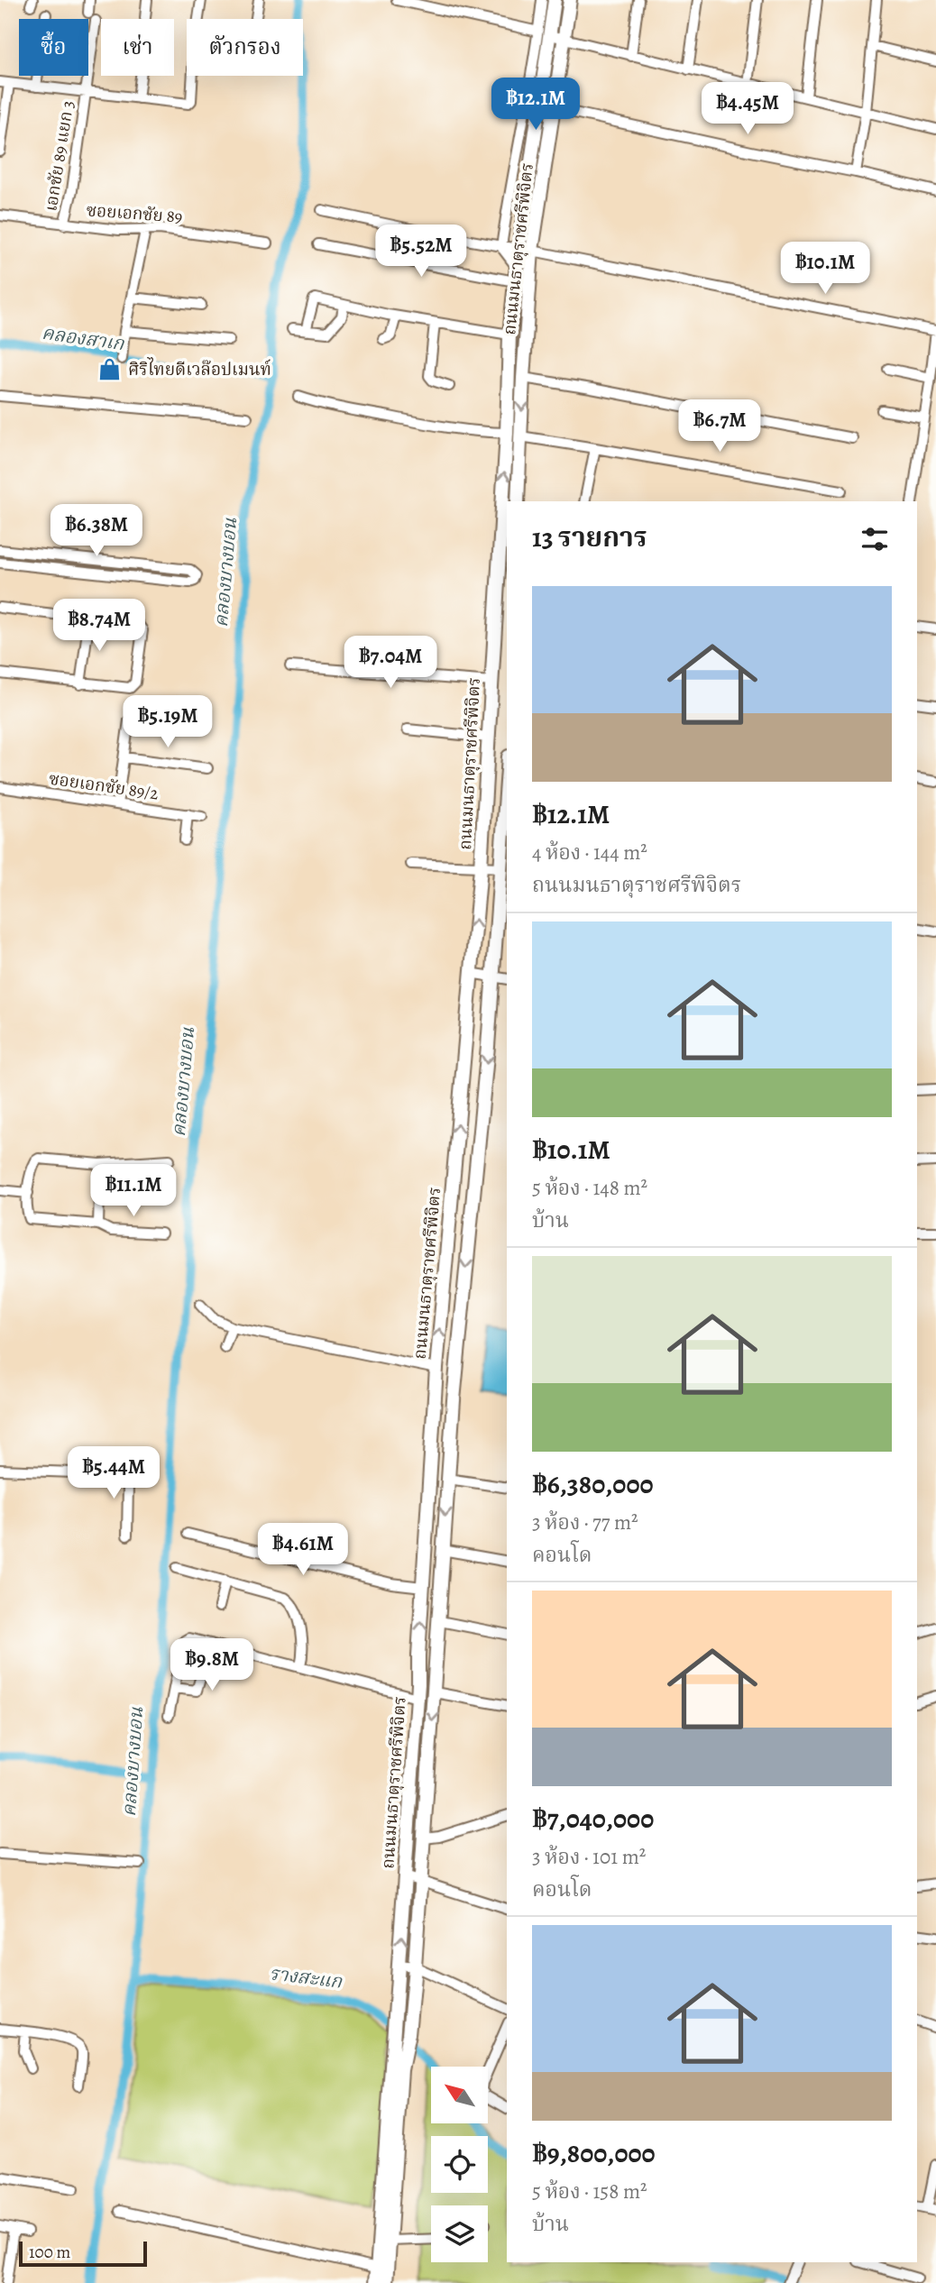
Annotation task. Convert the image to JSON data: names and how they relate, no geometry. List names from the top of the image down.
{
  "streets": {
    "street": [
      "เอกชัย 89 แยก 3",
      "ซอยเอกชัย 89",
      "ถนนมนธาตุราชศรีพิจิตร",
      "ซอยเอกชัย 89/2"
    ]
  },
  "crossings": [
    ["เอกชัย 89 แยก 3", "ซอยเอกชัย 89"]
  ],
  "water": ["คลองสาเก", "คลองบางบอน", "รางสะแก"],
  "places": {
    "shop": ["ศิริไทยดีเวล๊อปเมนท์"]
  },
  "scale_bar": "100 m",
  "north": "top left",
  "page": {
    "chip": ["ซื้อ", "เช่า", "ตัวกรอง"],
    "price": [
      "฿12.1M",
      "฿4.45M",
      "฿5.52M",
      "฿10.1M",
      "฿6.7M",
      "฿6.38M",
      "฿8.74M",
      "฿7.04M",
      "฿5.19M",
      "฿11.1M",
      "฿5.44M",
      "฿4.61M",
      "฿9.8M"
    ],
    "heading": "13 รายการ",
    "list": [
      {
        "name": "฿12.1M",
        "note": "4 ห้อง · 144 m² · ถนนมนธาตุราชศรีพิจิตร"
      },
      {
        "name": "฿10.1M",
        "note": "5 ห้อง · 148 m² · บ้าน"
      },
      {
        "name": "฿6,380,000",
        "note": "3 ห้อง · 77 m² · คอนโด"
      },
      {
        "name": "฿7,040,000",
        "note": "3 ห้อง · 101 m² · คอนโด"
      },
      {
        "name": "฿9,800,000",
        "note": "5 ห้อง · 158 m² · บ้าน"
      }
    ],
    "scale": "100 m"
  }
}
